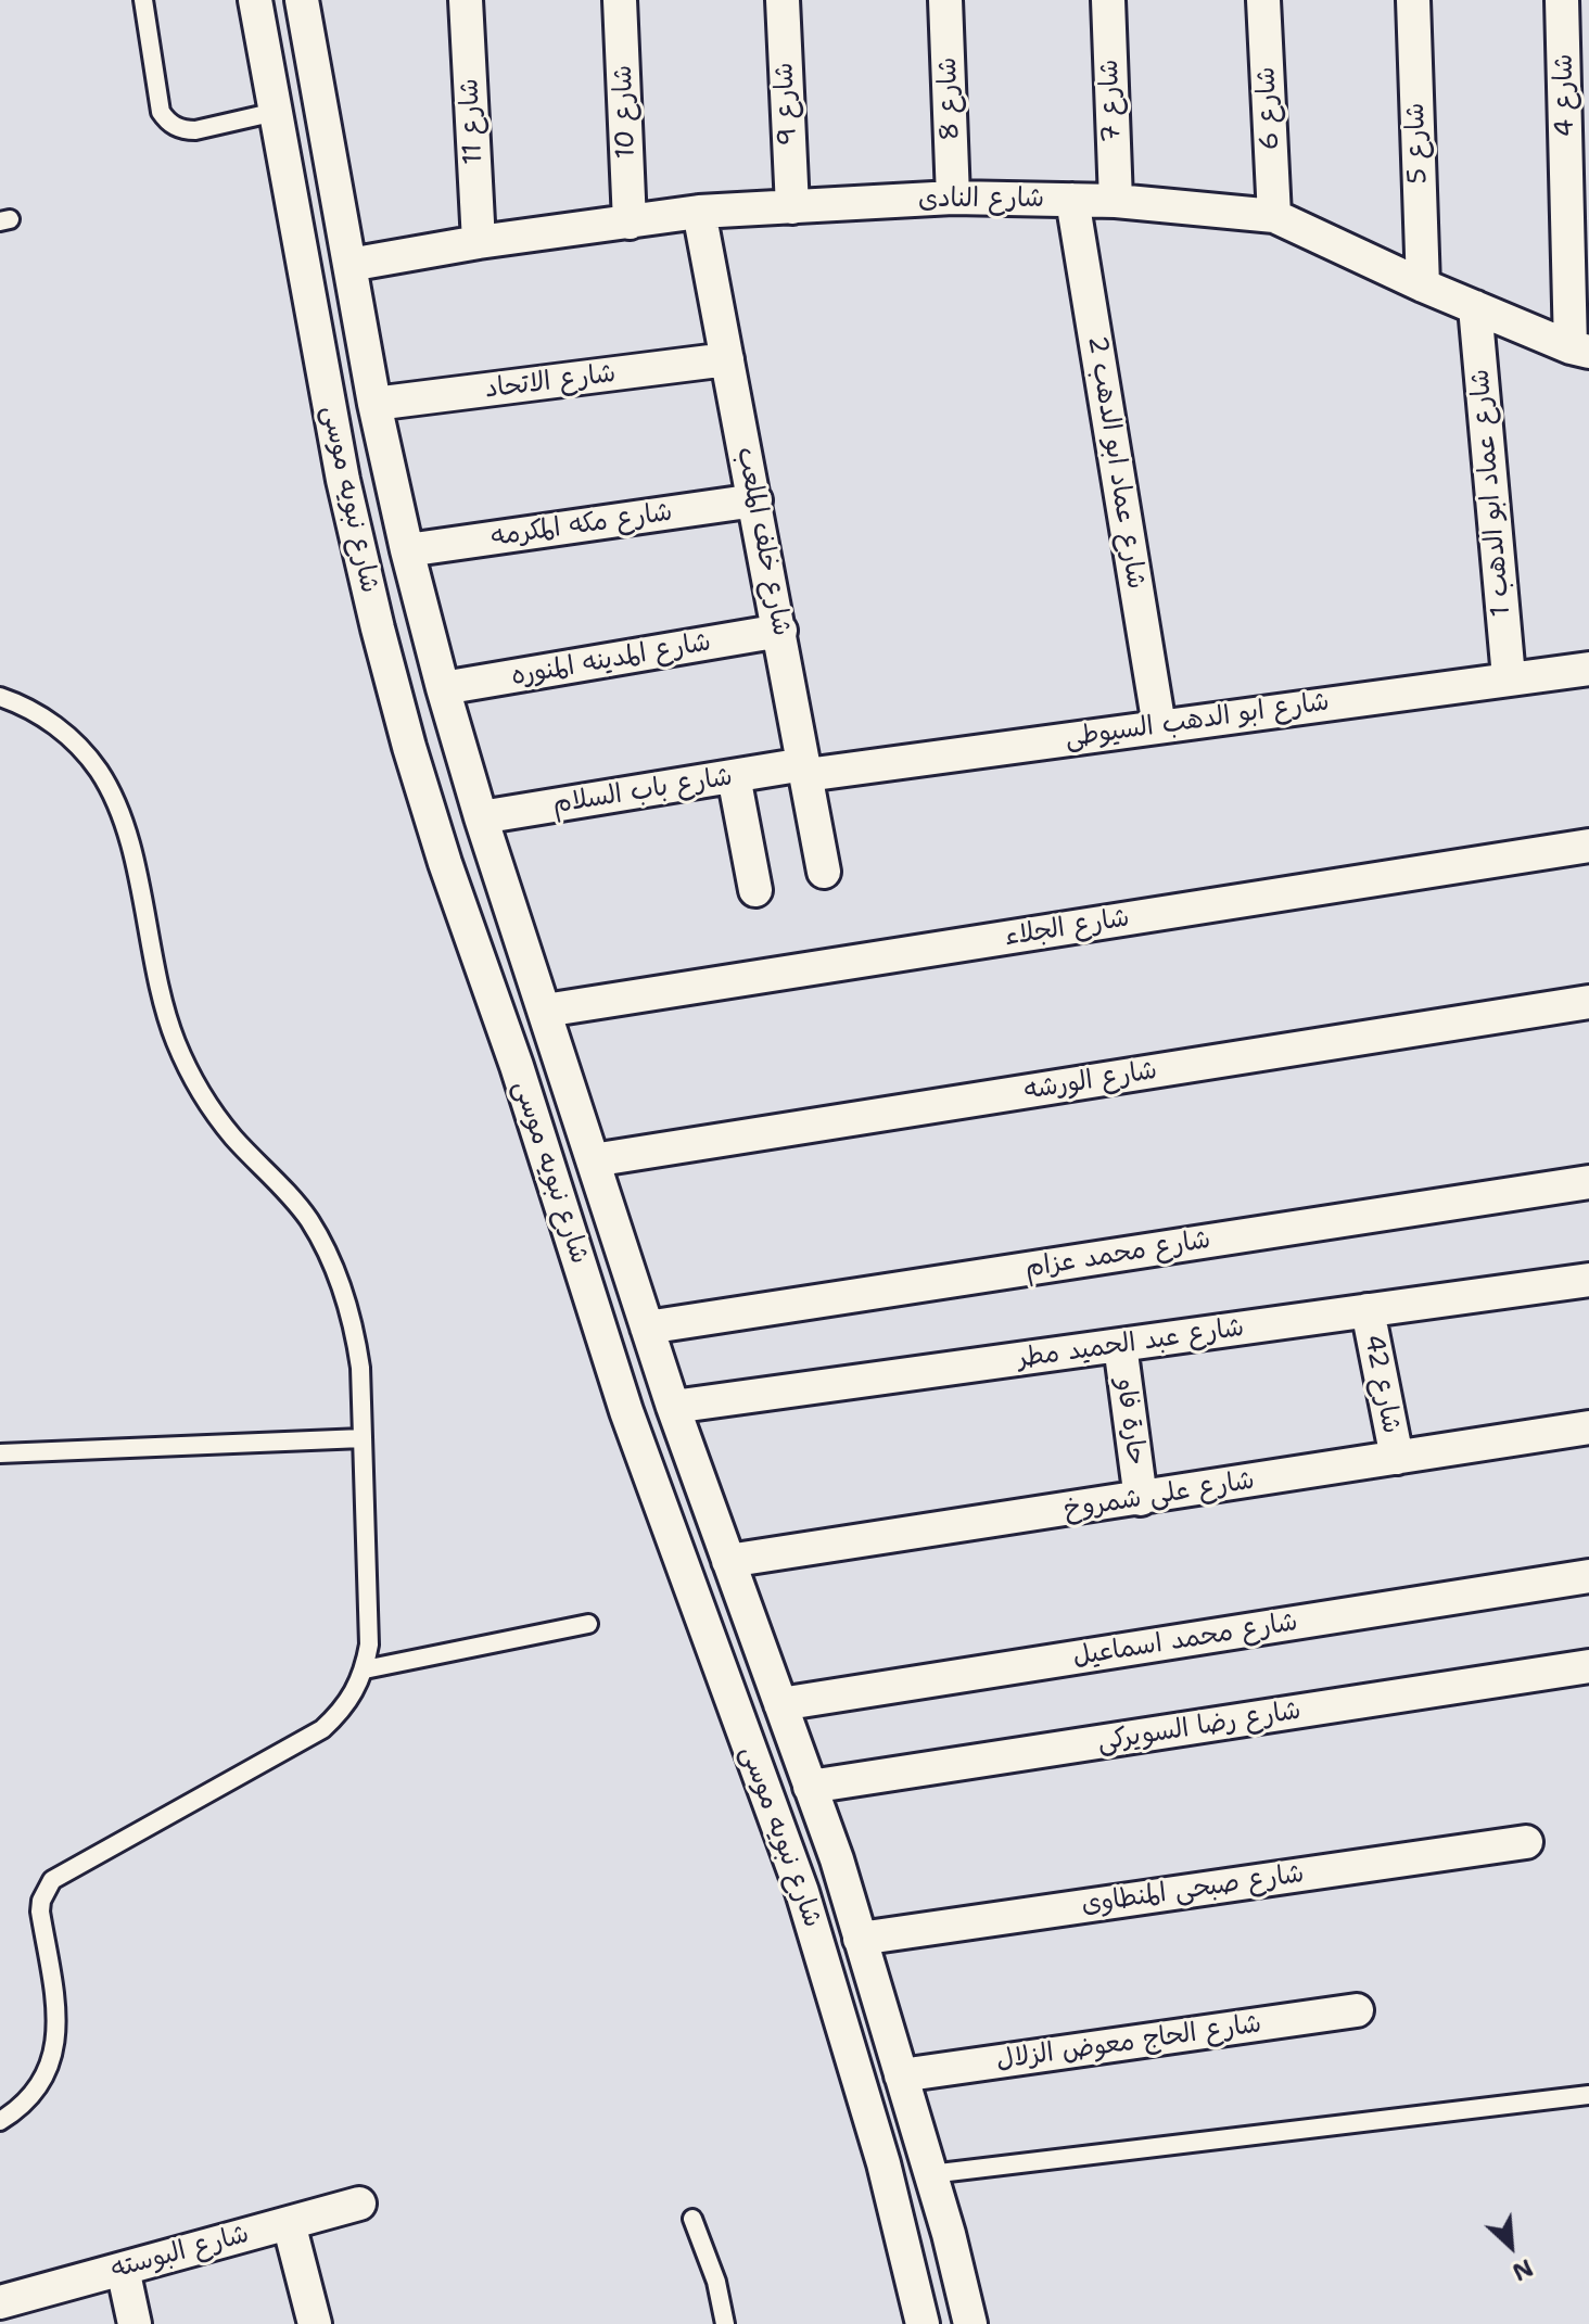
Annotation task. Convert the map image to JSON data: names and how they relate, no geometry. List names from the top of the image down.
{
  "streets": {
    "street": [
      "شارع 4",
      "شارع 8",
      "شارع 7",
      "شارع 9",
      "شارع 6",
      "شارع 10",
      "شارع 11",
      "شارع 5",
      "شارع النادى",
      "شارع الاتحاد",
      "شارع عماد ابو الدهب 2",
      "شارع عماد ابو الدهب 1",
      "شارع نبويه موسى",
      "شارع مكه المكرمه",
      "شارع خلف الملعب",
      "شارع المدينه المنوره",
      "شارع ابو الدهب السيوطى",
      "شارع باب السلام",
      "شارع الجلاء",
      "شارع الورشه",
      "شارع محمد عزام",
      "شارع عبد الحميد مطر",
      "شارع 42",
      "حارة فاو",
      "شارع على شمروخ",
      "شارع محمد اسماعيل",
      "شارع رضا السويركى",
      "شارع صبحى المنطاوى",
      "شارع الحاج معوض الزلال",
      "شارع البوسته"
    ]
  },
  "crossings": [
    ["شارع 4", "شارع النادى"],
    ["شارع 8", "شارع النادى"],
    ["شارع 7", "شارع النادى"],
    ["شارع 9", "شارع النادى"],
    ["شارع 6", "شارع النادى"],
    ["شارع 10", "شارع النادى"],
    ["شارع 11", "شارع النادى"],
    ["شارع 5", "شارع النادى"],
    ["شارع النادى", "شارع عماد ابو الدهب 2"],
    ["شارع النادى", "شارع عماد ابو الدهب 1"],
    ["شارع النادى", "شارع نبويه موسى"],
    ["شارع النادى", "شارع خلف الملعب"],
    ["شارع الاتحاد", "شارع نبويه موسى"],
    ["شارع الاتحاد", "شارع خلف الملعب"],
    ["شارع عماد ابو الدهب 2", "شارع ابو الدهب السيوطى"],
    ["شارع عماد ابو الدهب 1", "شارع ابو الدهب السيوطى"],
    ["شارع نبويه موسى", "شارع مكه المكرمه"],
    ["شارع نبويه موسى", "شارع المدينه المنوره"],
    ["شارع نبويه موسى", "شارع باب السلام"],
    ["شارع نبويه موسى", "شارع الجلاء"],
    ["شارع نبويه موسى", "شارع الورشه"],
    ["شارع نبويه موسى", "شارع محمد عزام"],
    ["شارع نبويه موسى", "شارع عبد الحميد مطر"],
    ["شارع نبويه موسى", "شارع على شمروخ"],
    ["شارع نبويه موسى", "شارع محمد اسماعيل"],
    ["شارع نبويه موسى", "شارع رضا السويركى"],
    ["شارع نبويه موسى", "شارع صبحى المنطاوى"],
    ["شارع نبويه موسى", "شارع الحاج معوض الزلال"],
    ["شارع مكه المكرمه", "شارع خلف الملعب"],
    ["شارع خلف الملعب", "شارع المدينه المنوره"],
    ["شارع خلف الملعب", "شارع ابو الدهب السيوطى"],
    ["شارع خلف الملعب", "شارع باب السلام"],
    ["شارع ابو الدهب السيوطى", "شارع باب السلام"],
    ["شارع عبد الحميد مطر", "شارع 42"],
    ["شارع عبد الحميد مطر", "حارة فاو"],
    ["شارع 42", "شارع على شمروخ"],
    ["حارة فاو", "شارع على شمروخ"]
  ],
  "north": "bottom right"
}
